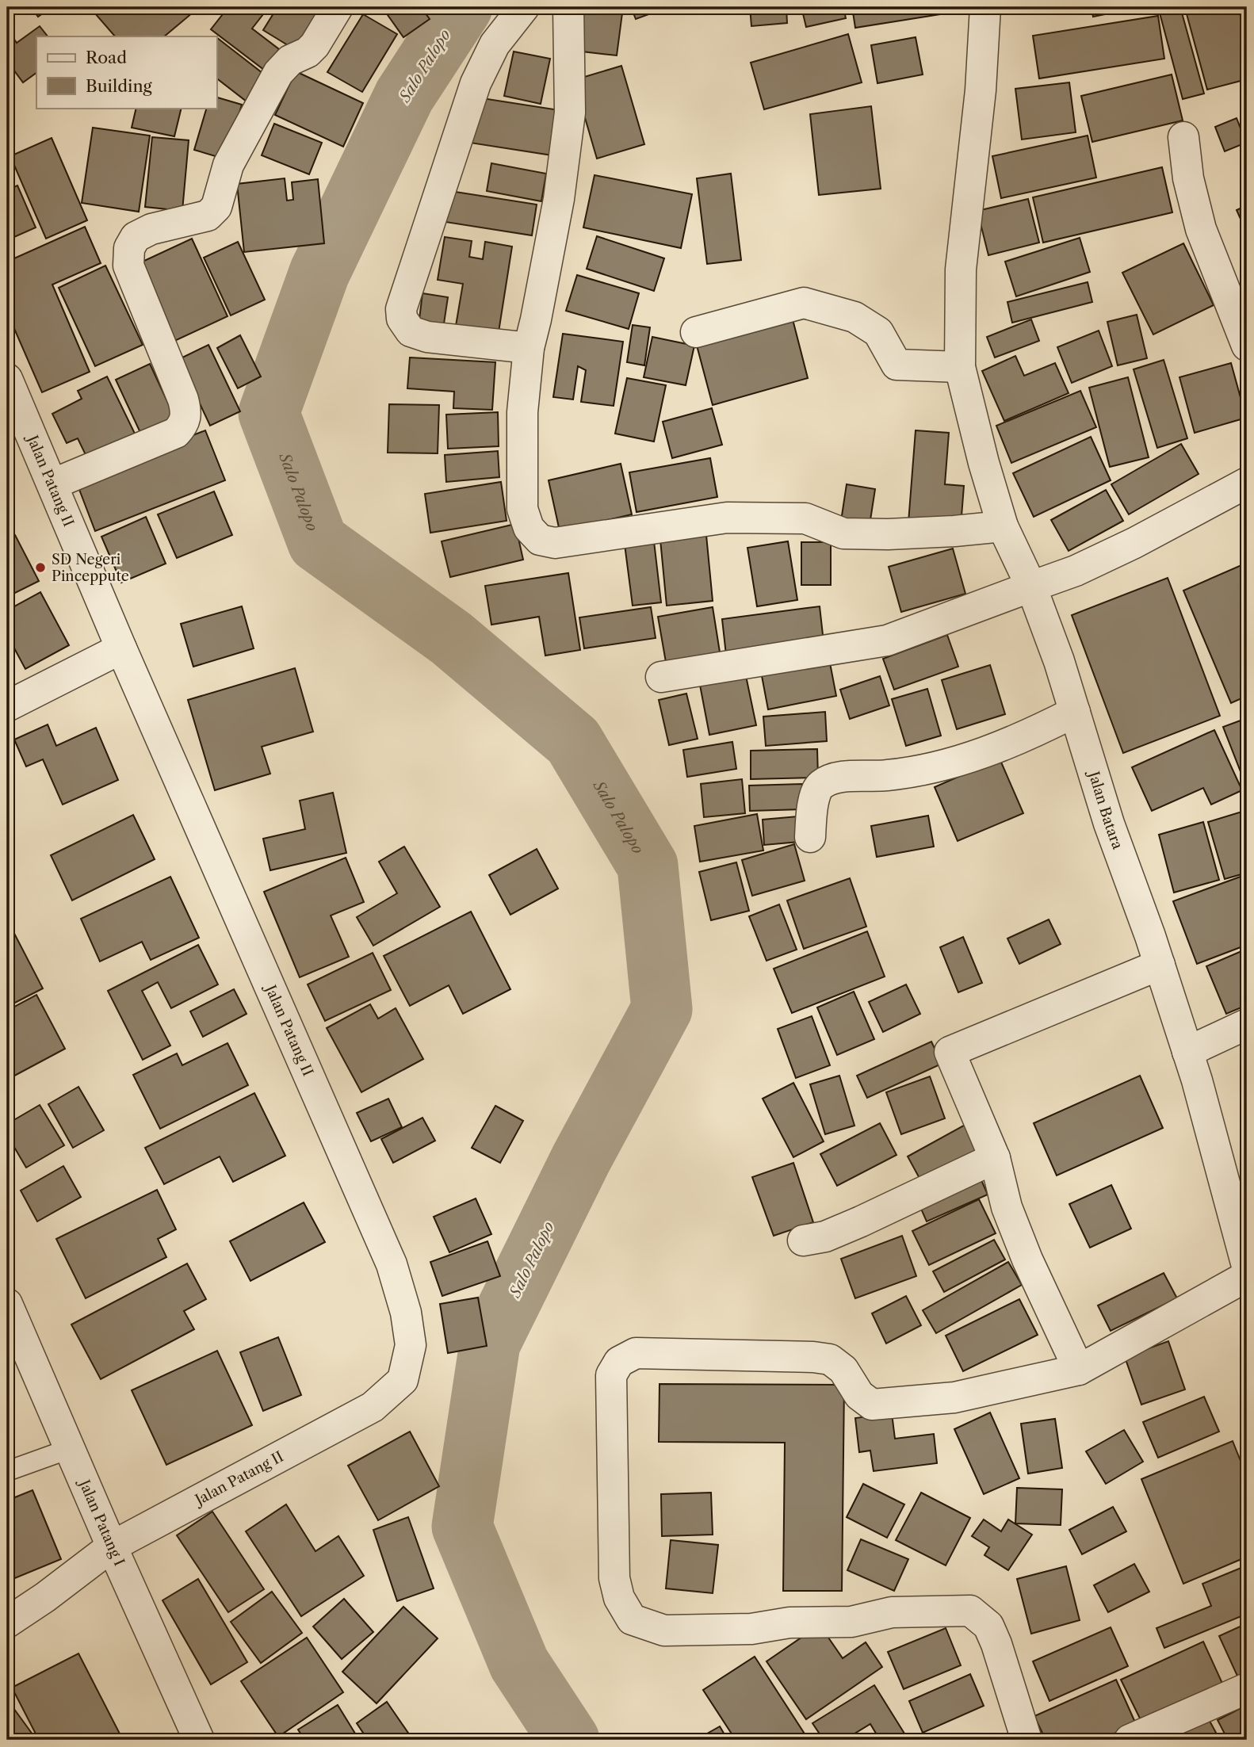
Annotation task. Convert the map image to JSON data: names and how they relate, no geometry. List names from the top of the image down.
{
  "streets": {
    "street": ["Jalan Patang II", "Jalan Batara", "Jalan Patang I"]
  },
  "crossings": [
    ["Jalan Patang II", "Jalan Patang I"]
  ],
  "water": ["Salo Palopo"],
  "places": ["SD Negeri Pinceppute"],
  "legend": ["Road", "Building"]
}
